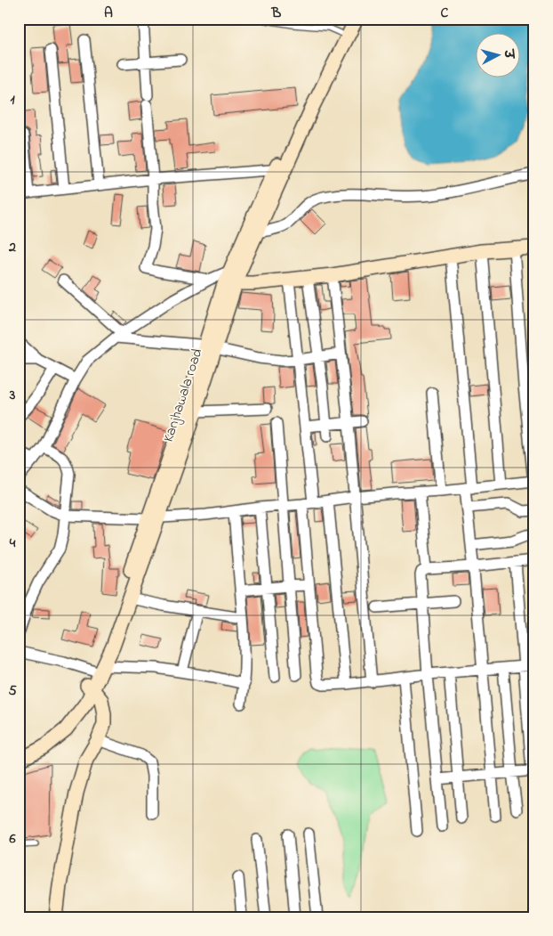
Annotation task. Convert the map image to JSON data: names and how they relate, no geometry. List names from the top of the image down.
{
  "streets": {
    "main road": ["Kanjhawala road"]
  },
  "north": "right",
  "grid": {
    "columns": ["A", "B", "C"],
    "rows": [
      "1",
      "2",
      "3",
      "4",
      "5",
      "6"
    ]
  }
}
